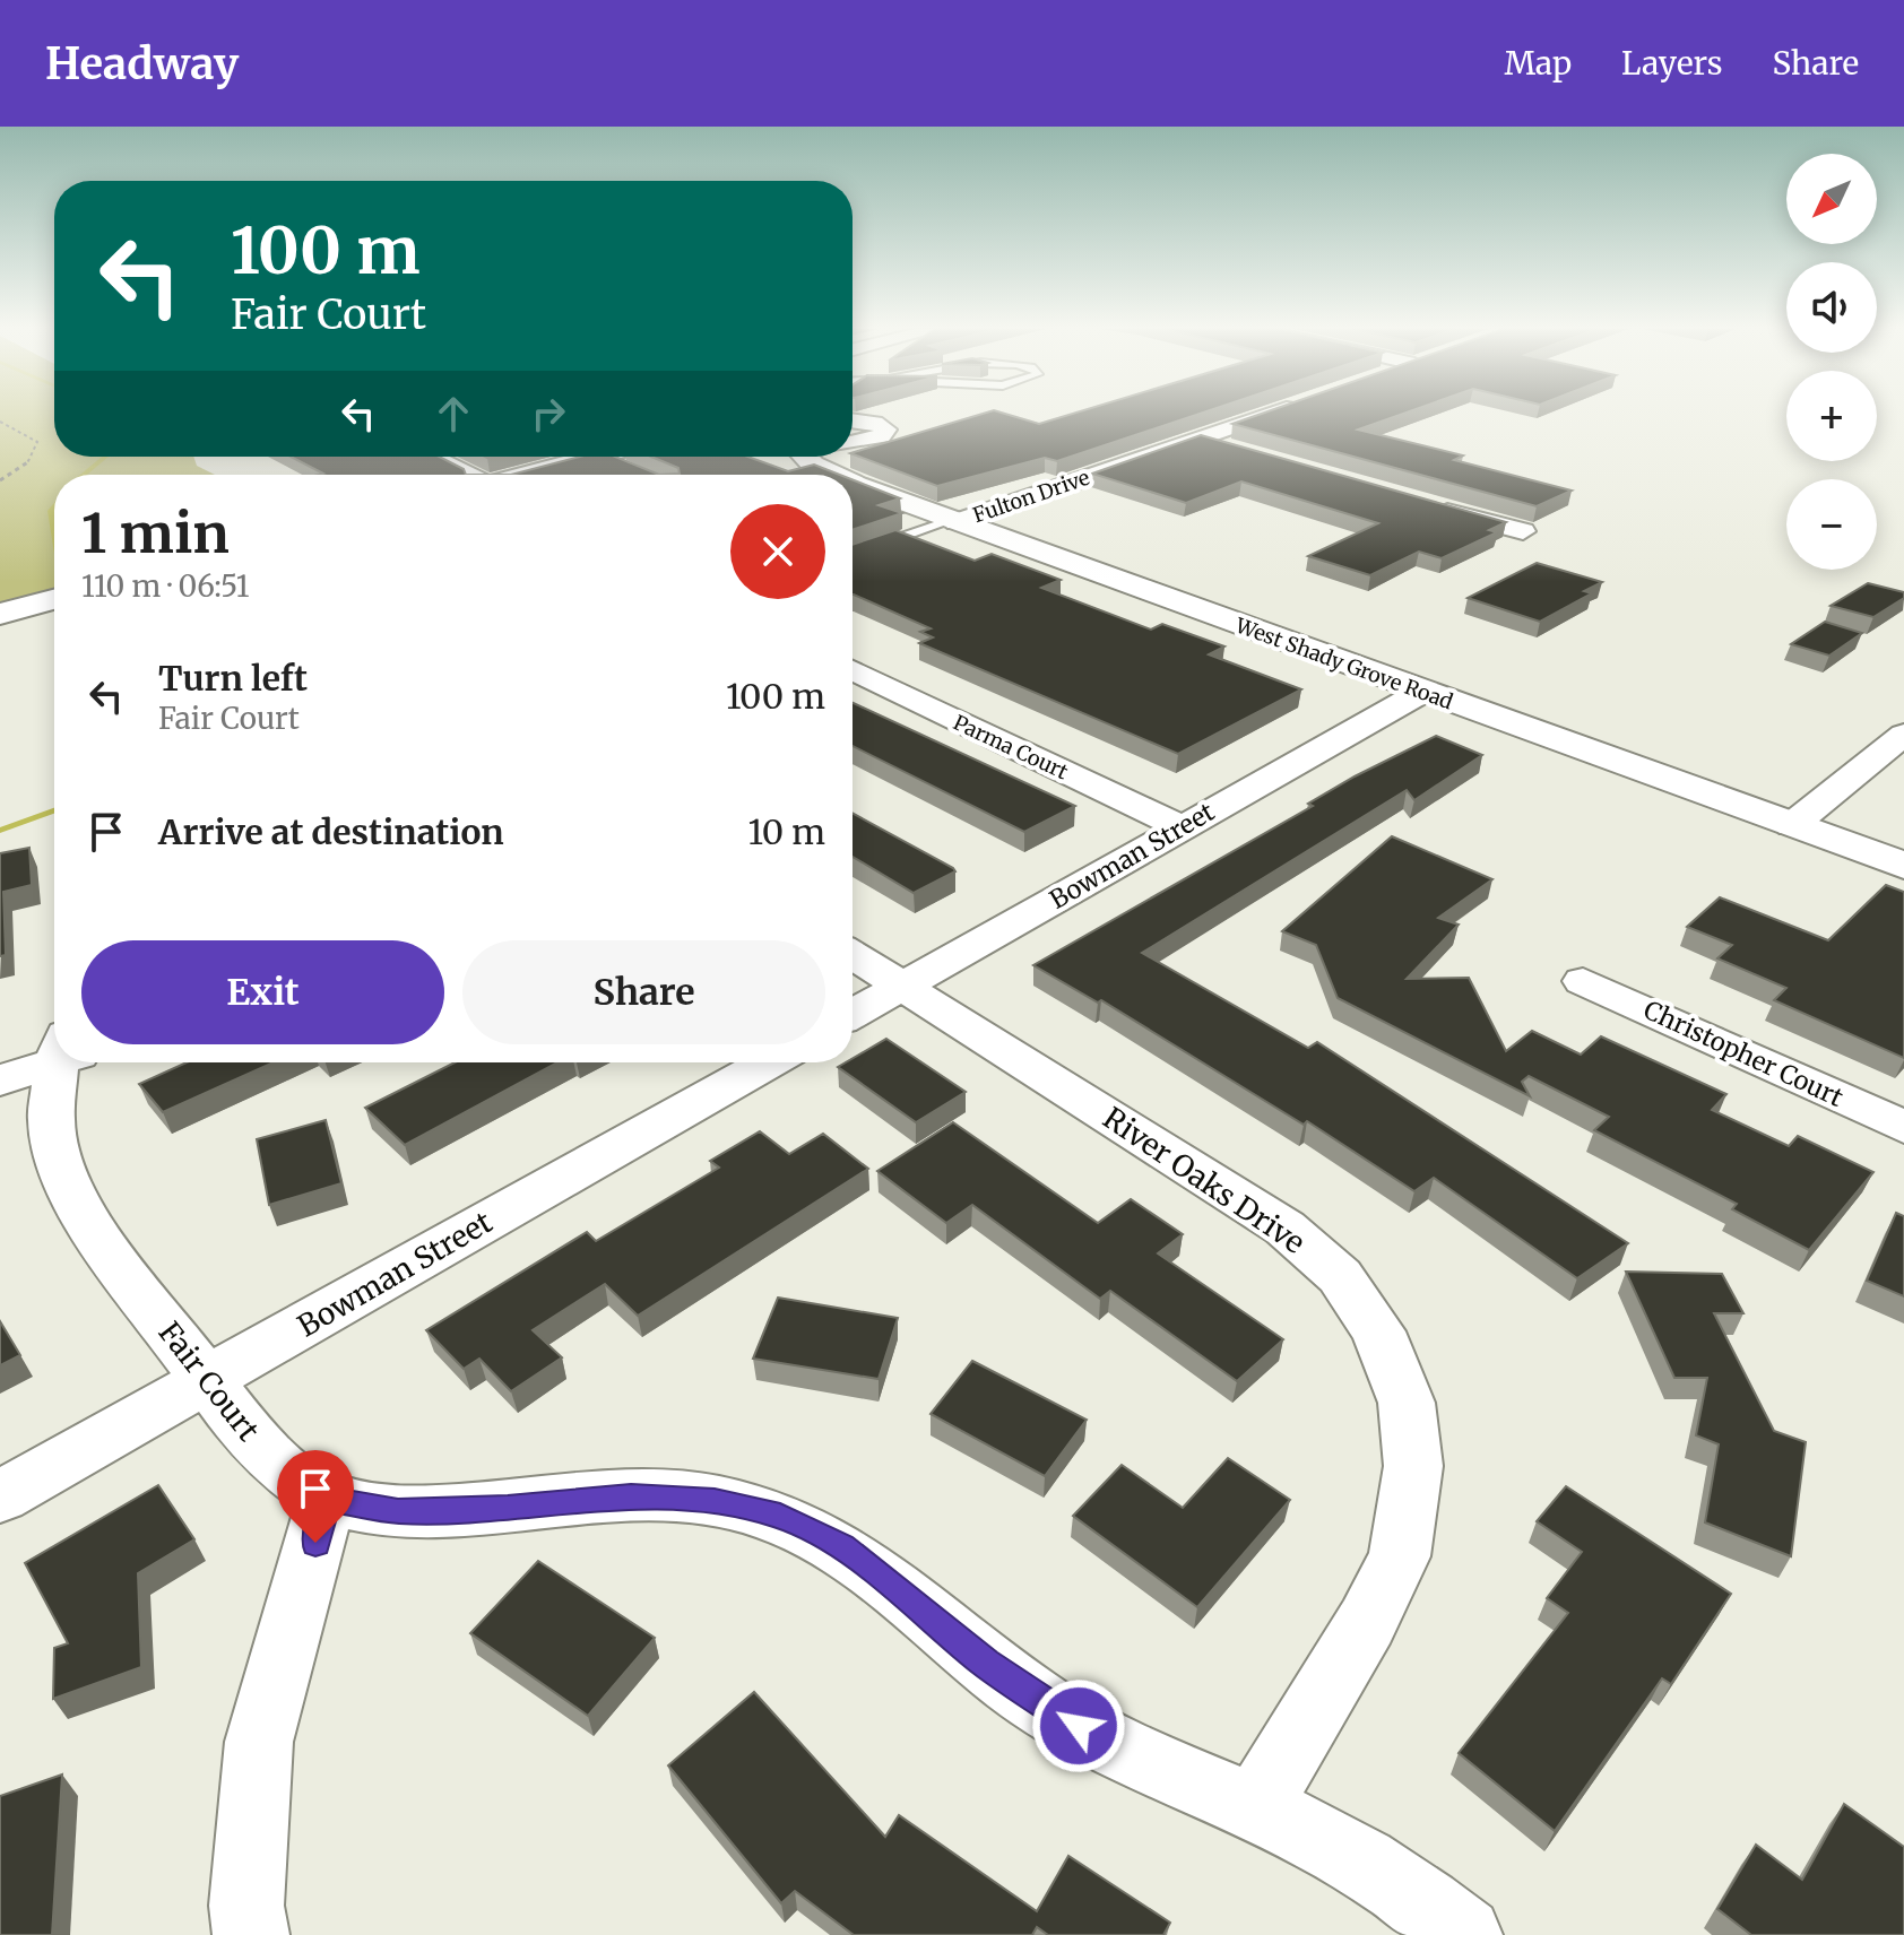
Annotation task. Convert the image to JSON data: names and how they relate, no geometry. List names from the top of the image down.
{
  "streets": {
    "main road": ["West Shady Grove Road"],
    "street": [
      "Fulton Drive",
      "Parma Court",
      "Bowman Street",
      "Christopher Court",
      "River Oaks Drive",
      "Fair Court"
    ]
  },
  "crossings": [
    ["Fulton Drive", "West Shady Grove Road"],
    ["West Shady Grove Road", "Bowman Street"],
    ["Parma Court", "Bowman Street"],
    ["Bowman Street", "River Oaks Drive"],
    ["Bowman Street", "Fair Court"]
  ],
  "north": "bottom left",
  "page": {
    "header": "Headway",
    "nav": ["Map", "Layers", "Share"],
    "map_buttons": ["+", "−"],
    "turn": ["100 m", "Fair Court"],
    "heading": ["1 min", "110 m · 06:51"],
    "list": [
      {
        "name": "Turn left",
        "note": "Fair Court",
        "value": "100 m"
      },
      {
        "name": "Arrive at destination",
        "value": "10 m"
      }
    ],
    "buttons": ["Exit", "Share"]
  }
}
